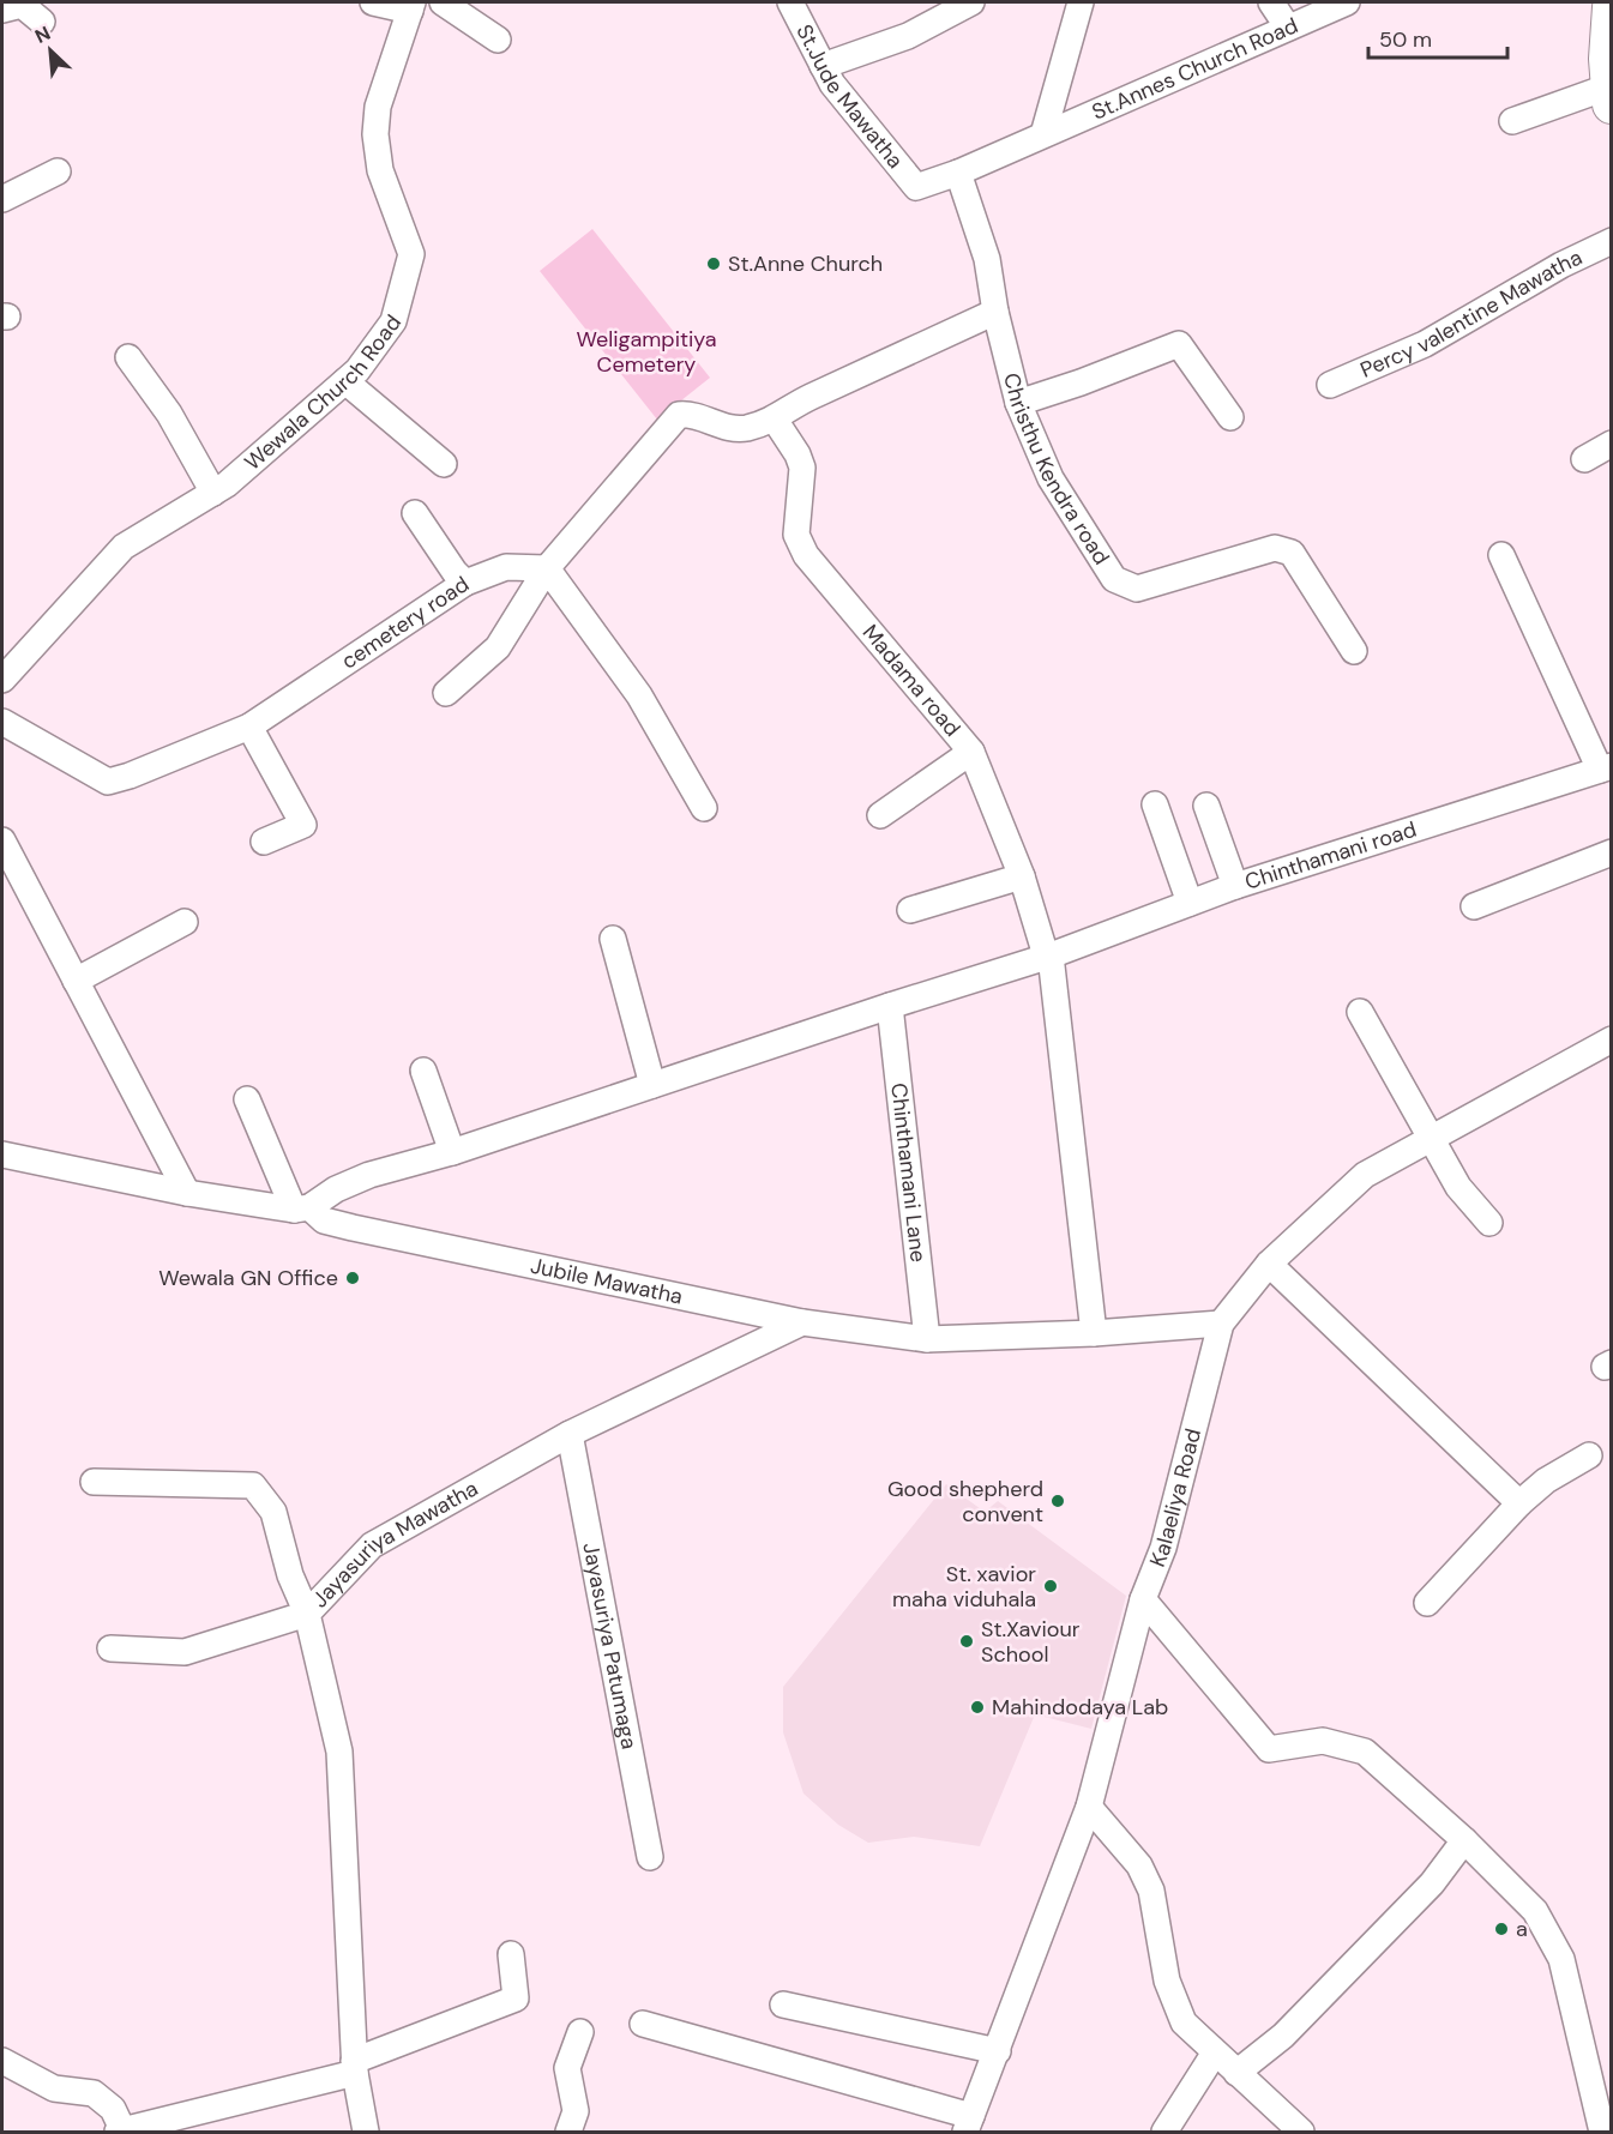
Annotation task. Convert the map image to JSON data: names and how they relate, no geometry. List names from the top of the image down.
{
  "streets": {
    "street": [
      "St.Annes Church Road",
      "St.Jude Mawatha",
      "Percy valentine Mawatha",
      "Wewala Church Road",
      "Christhu Kendra road",
      "cemetery road",
      "Madama road",
      "Chinthamani road",
      "Chinthamani Lane",
      "Jubile Mawatha",
      "Kalaeliya Road",
      "Jayasuriya Mawatha",
      "Jayasuriya Patumaga"
    ]
  },
  "crossings": [
    ["St.Annes Church Road", "St.Jude Mawatha"],
    ["Madama road", "Chinthamani road"],
    ["Madama road", "Jubile Mawatha"],
    ["Chinthamani road", "Chinthamani Lane"],
    ["Chinthamani road", "Jubile Mawatha"],
    ["Chinthamani Lane", "Jubile Mawatha"],
    ["Jubile Mawatha", "Kalaeliya Road"],
    ["Jubile Mawatha", "Jayasuriya Mawatha"],
    ["Jayasuriya Mawatha", "Jayasuriya Patumaga"]
  ],
  "parks": ["Weligampitiya Cemetery"],
  "places": [
    "St.Anne Church",
    "Wewala GN Office",
    "Good shepherd convent",
    "St. xavior maha viduhala",
    "St.Xaviour School",
    "Mahindodaya Lab",
    "a"
  ],
  "scale_bar": "50 m",
  "north": "top left"
}
